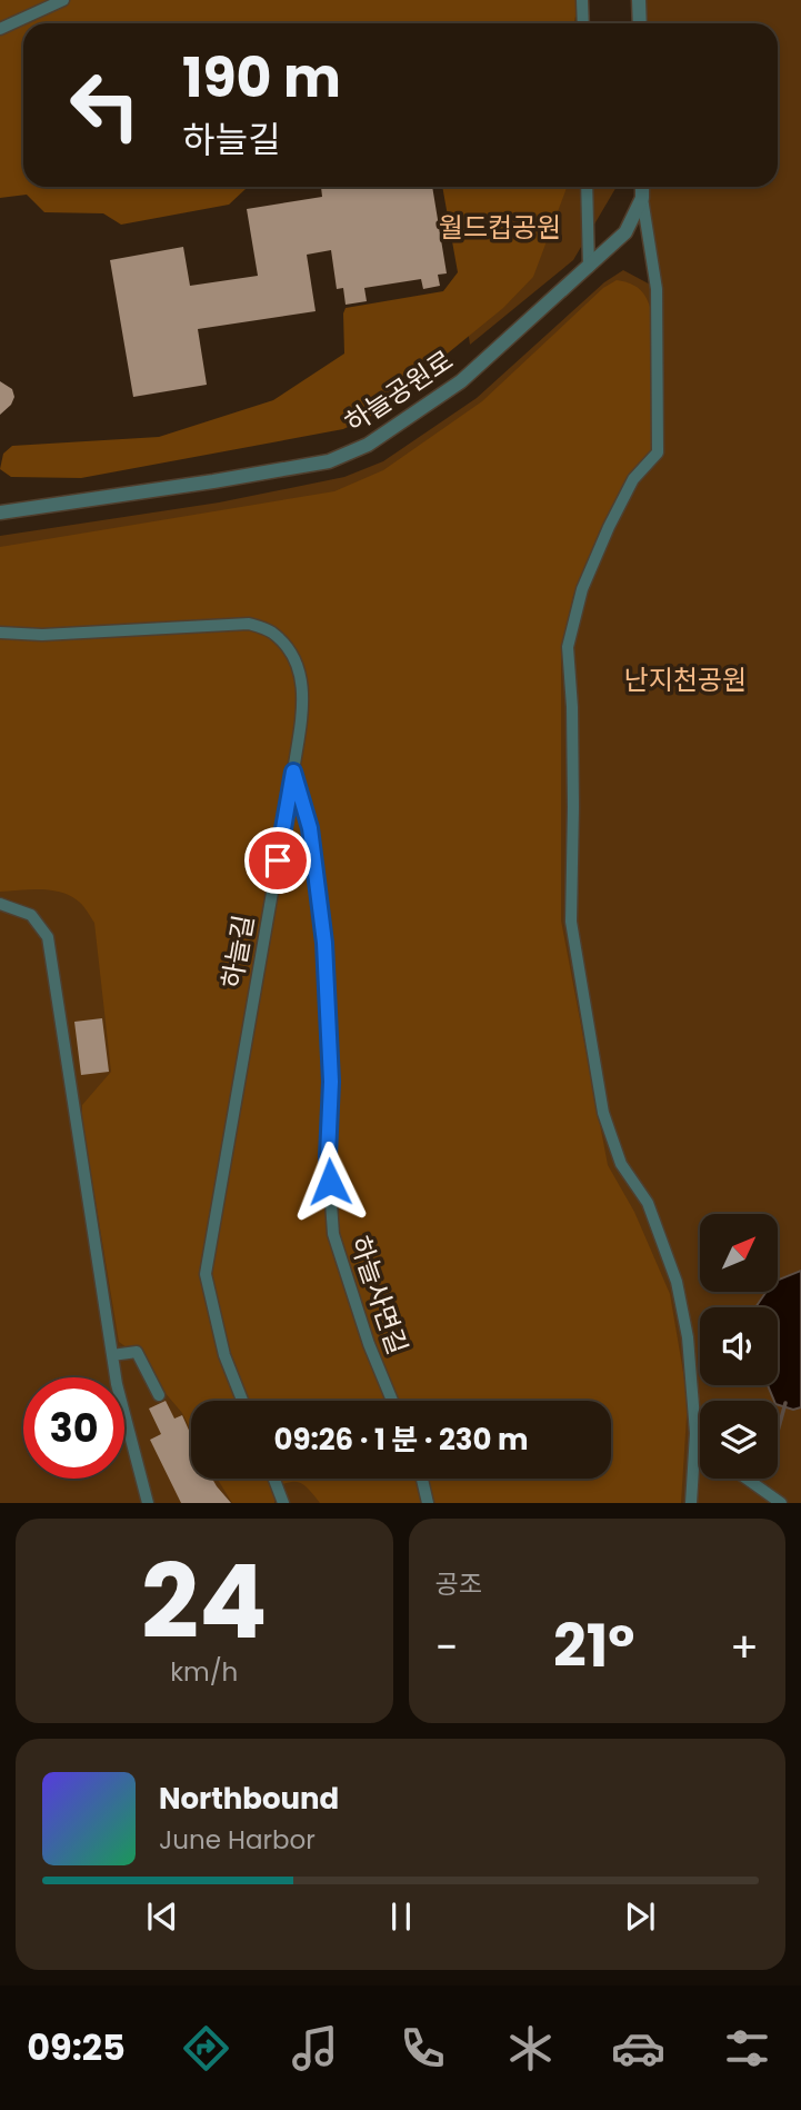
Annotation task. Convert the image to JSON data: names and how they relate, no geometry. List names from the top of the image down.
{
  "streets": {
    "street": ["하늘공원로", "하늘길", "하늘사면길"]
  },
  "crossings": [
    ["하늘길", "하늘사면길"]
  ],
  "parks": ["월드컵공원", "난지천공원"],
  "north": "top right",
  "page": {
    "turn": ["190 m", "하늘길"],
    "limit": "30",
    "trip": "09:26 · 1 분 · 230 m",
    "tile": [
      ["24", "km/h"],
      "공조"
    ],
    "heat": ["−", "21°", "+"],
    "song": ["Northbound", "June Harbor"],
    "tabs": "09:25"
  }
}
